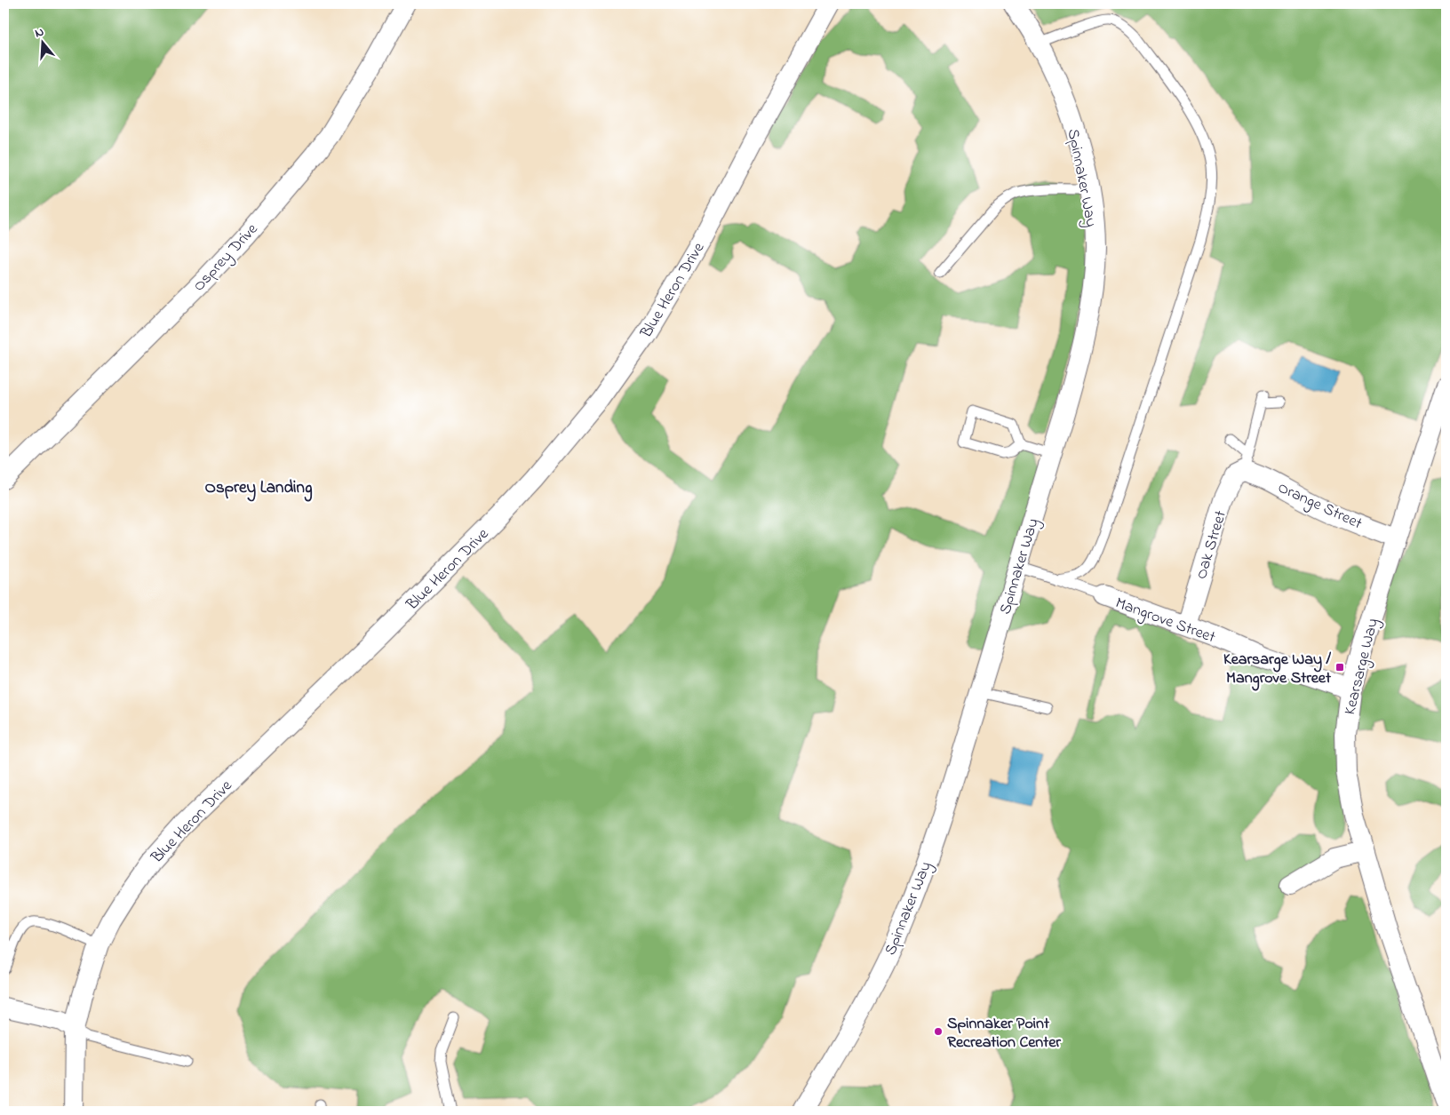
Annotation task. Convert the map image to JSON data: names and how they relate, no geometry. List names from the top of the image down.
{
  "streets": {
    "street": [
      "Spinnaker Way",
      "Osprey Drive",
      "Blue Heron Drive",
      "Orange Street",
      "Oak Street",
      "Mangrove Street",
      "Kearsarge Way"
    ]
  },
  "crossings": [
    ["Orange Street", "Oak Street"],
    ["Orange Street", "Kearsarge Way"],
    ["Oak Street", "Mangrove Street"],
    ["Mangrove Street", "Kearsarge Way"]
  ],
  "districts": ["Osprey Landing"],
  "places": {
    "transit": ["Kearsarge Way / Mangrove Street"],
    "other": ["Spinnaker Point Recreation Center"]
  },
  "north": "top"
}
